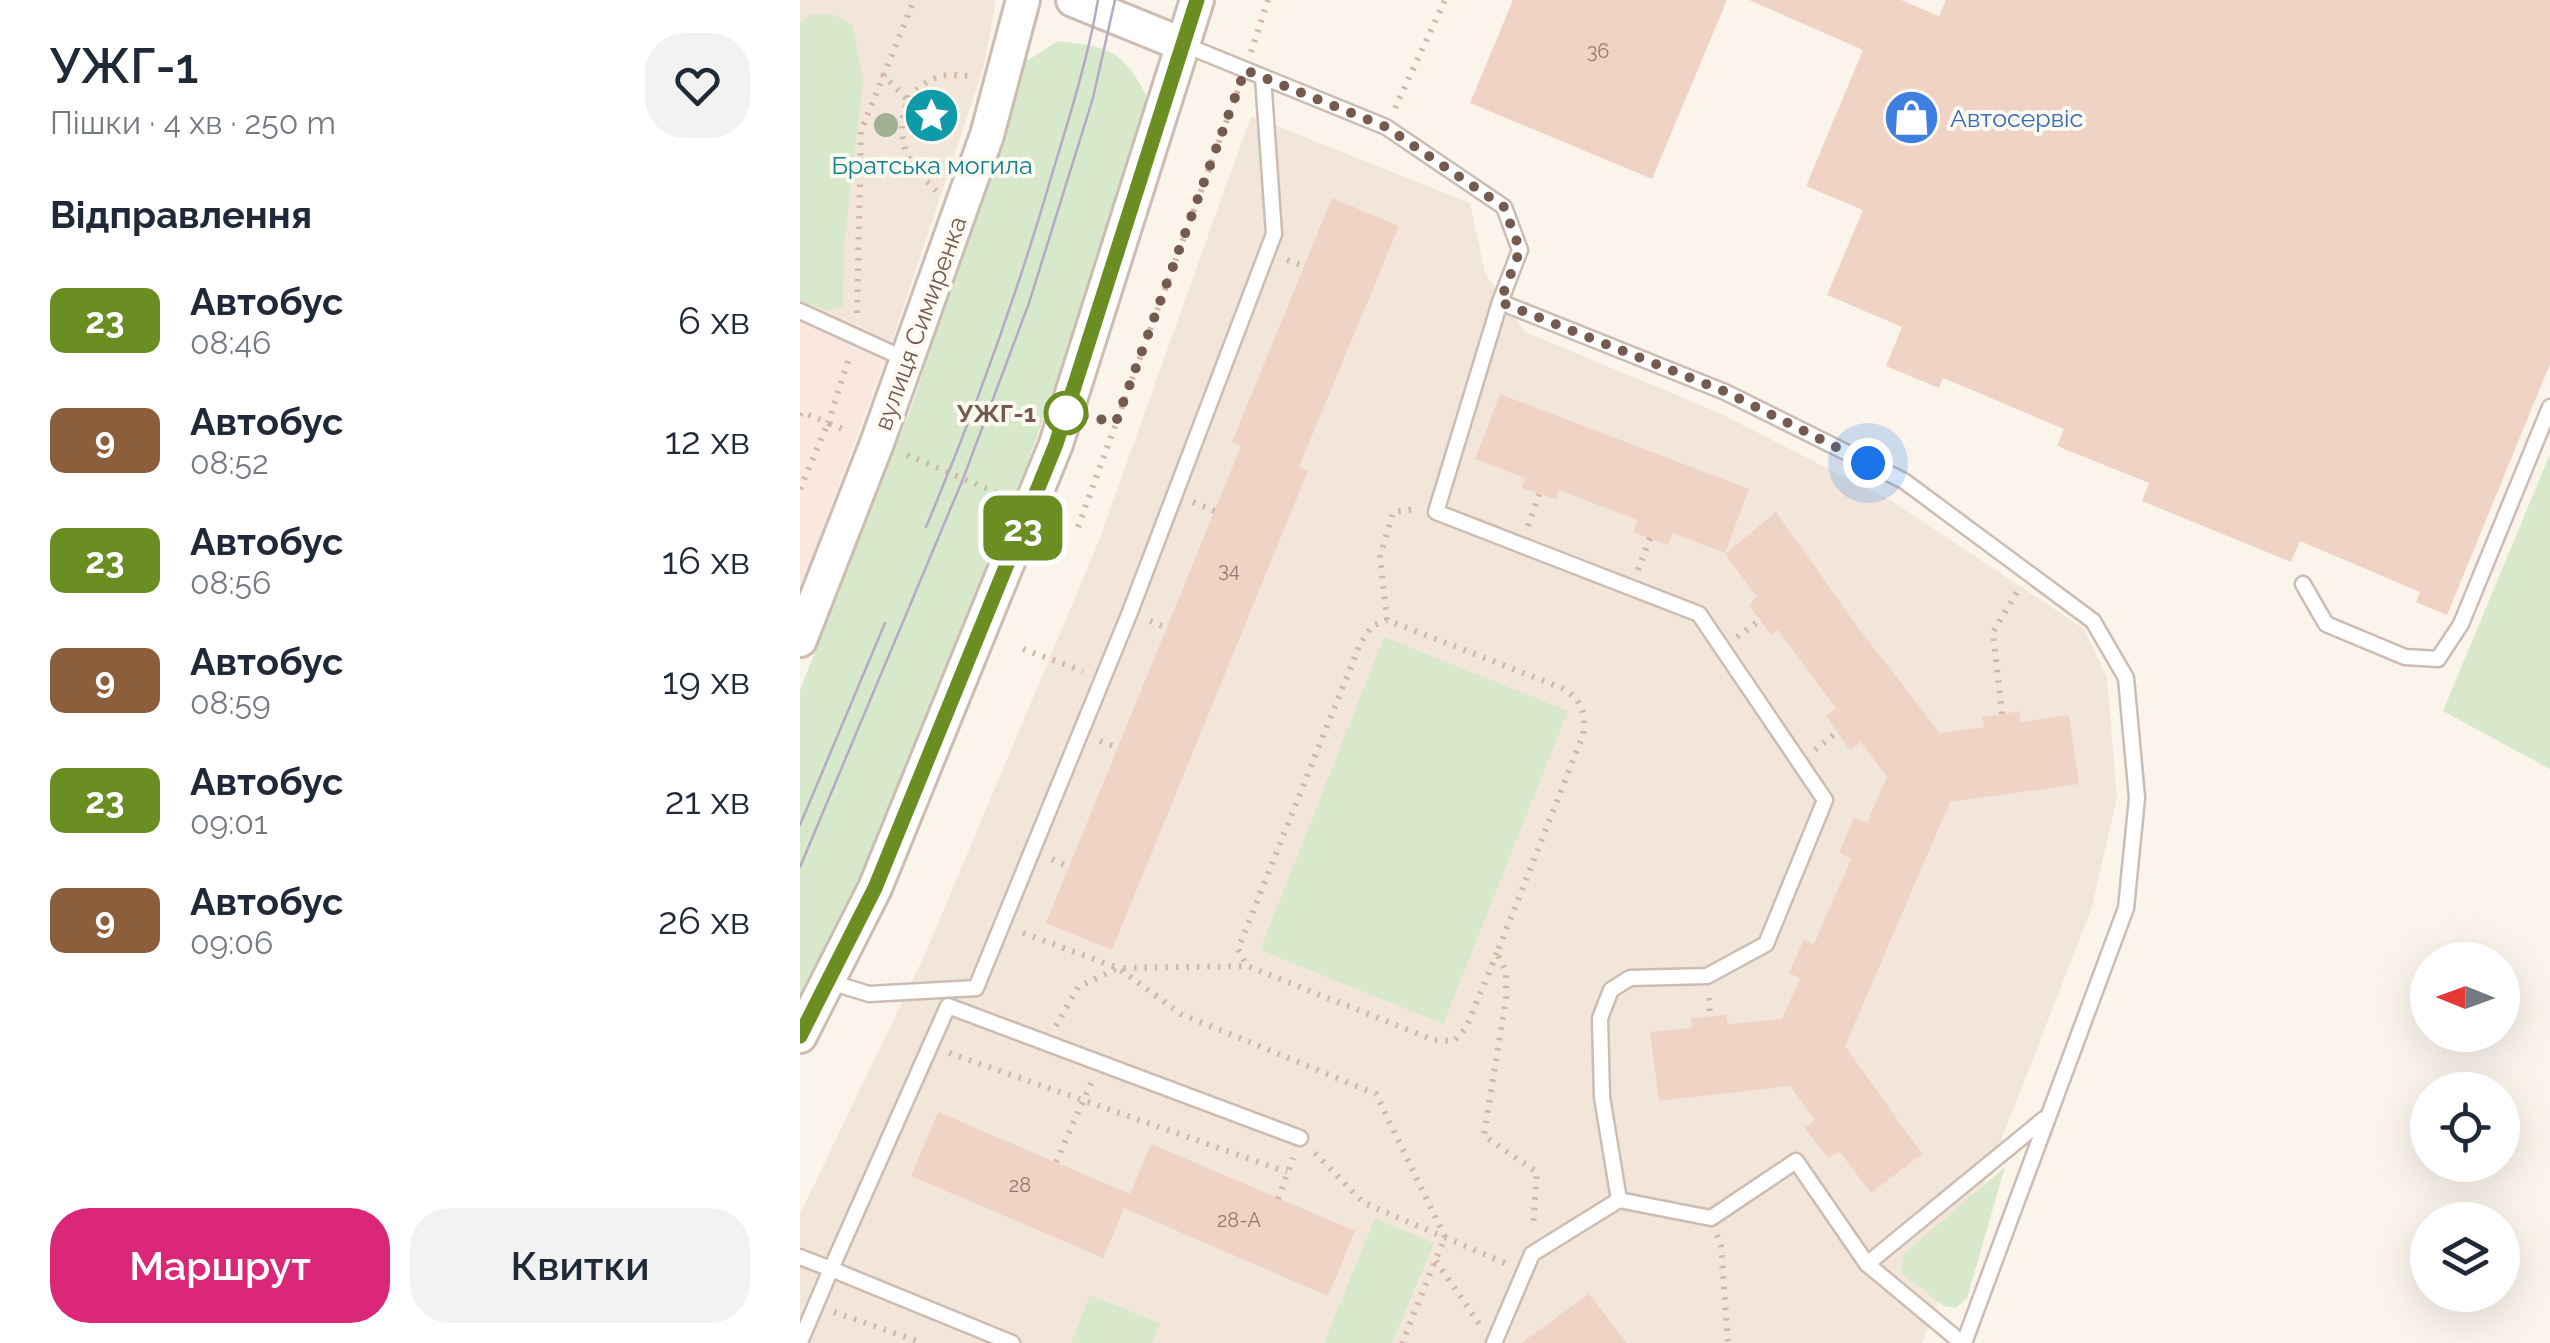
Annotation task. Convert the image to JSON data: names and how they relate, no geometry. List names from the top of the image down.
{
  "streets": {
    "street": ["вулиця Симиренка"]
  },
  "places": {
    "place": ["Братська могила"],
    "shop": ["Автосервіс"],
    "other": ["УЖГ-1"]
  },
  "lines": ["bus line 23"],
  "house_numbers": [
    "36",
    "34",
    "28",
    "28-А"
  ],
  "north": "left",
  "page": {
    "heading": [
      ["УЖГ-1", "Пішки · 4 хв · 250 m"],
      "Відправлення"
    ],
    "on_map": "23",
    "list": [
      {
        "mark": "23",
        "name": "Автобус",
        "note": "08:46",
        "value": "6 хв"
      },
      {
        "mark": "9",
        "name": "Автобус",
        "note": "08:52",
        "value": "12 хв"
      },
      {
        "mark": "23",
        "name": "Автобус",
        "note": "08:56",
        "value": "16 хв"
      },
      {
        "mark": "9",
        "name": "Автобус",
        "note": "08:59",
        "value": "19 хв"
      },
      {
        "mark": "23",
        "name": "Автобус",
        "note": "09:01",
        "value": "21 хв"
      },
      {
        "mark": "9",
        "name": "Автобус",
        "note": "09:06",
        "value": "26 хв"
      }
    ],
    "buttons": ["Маршрут", "Квитки"]
  }
}
